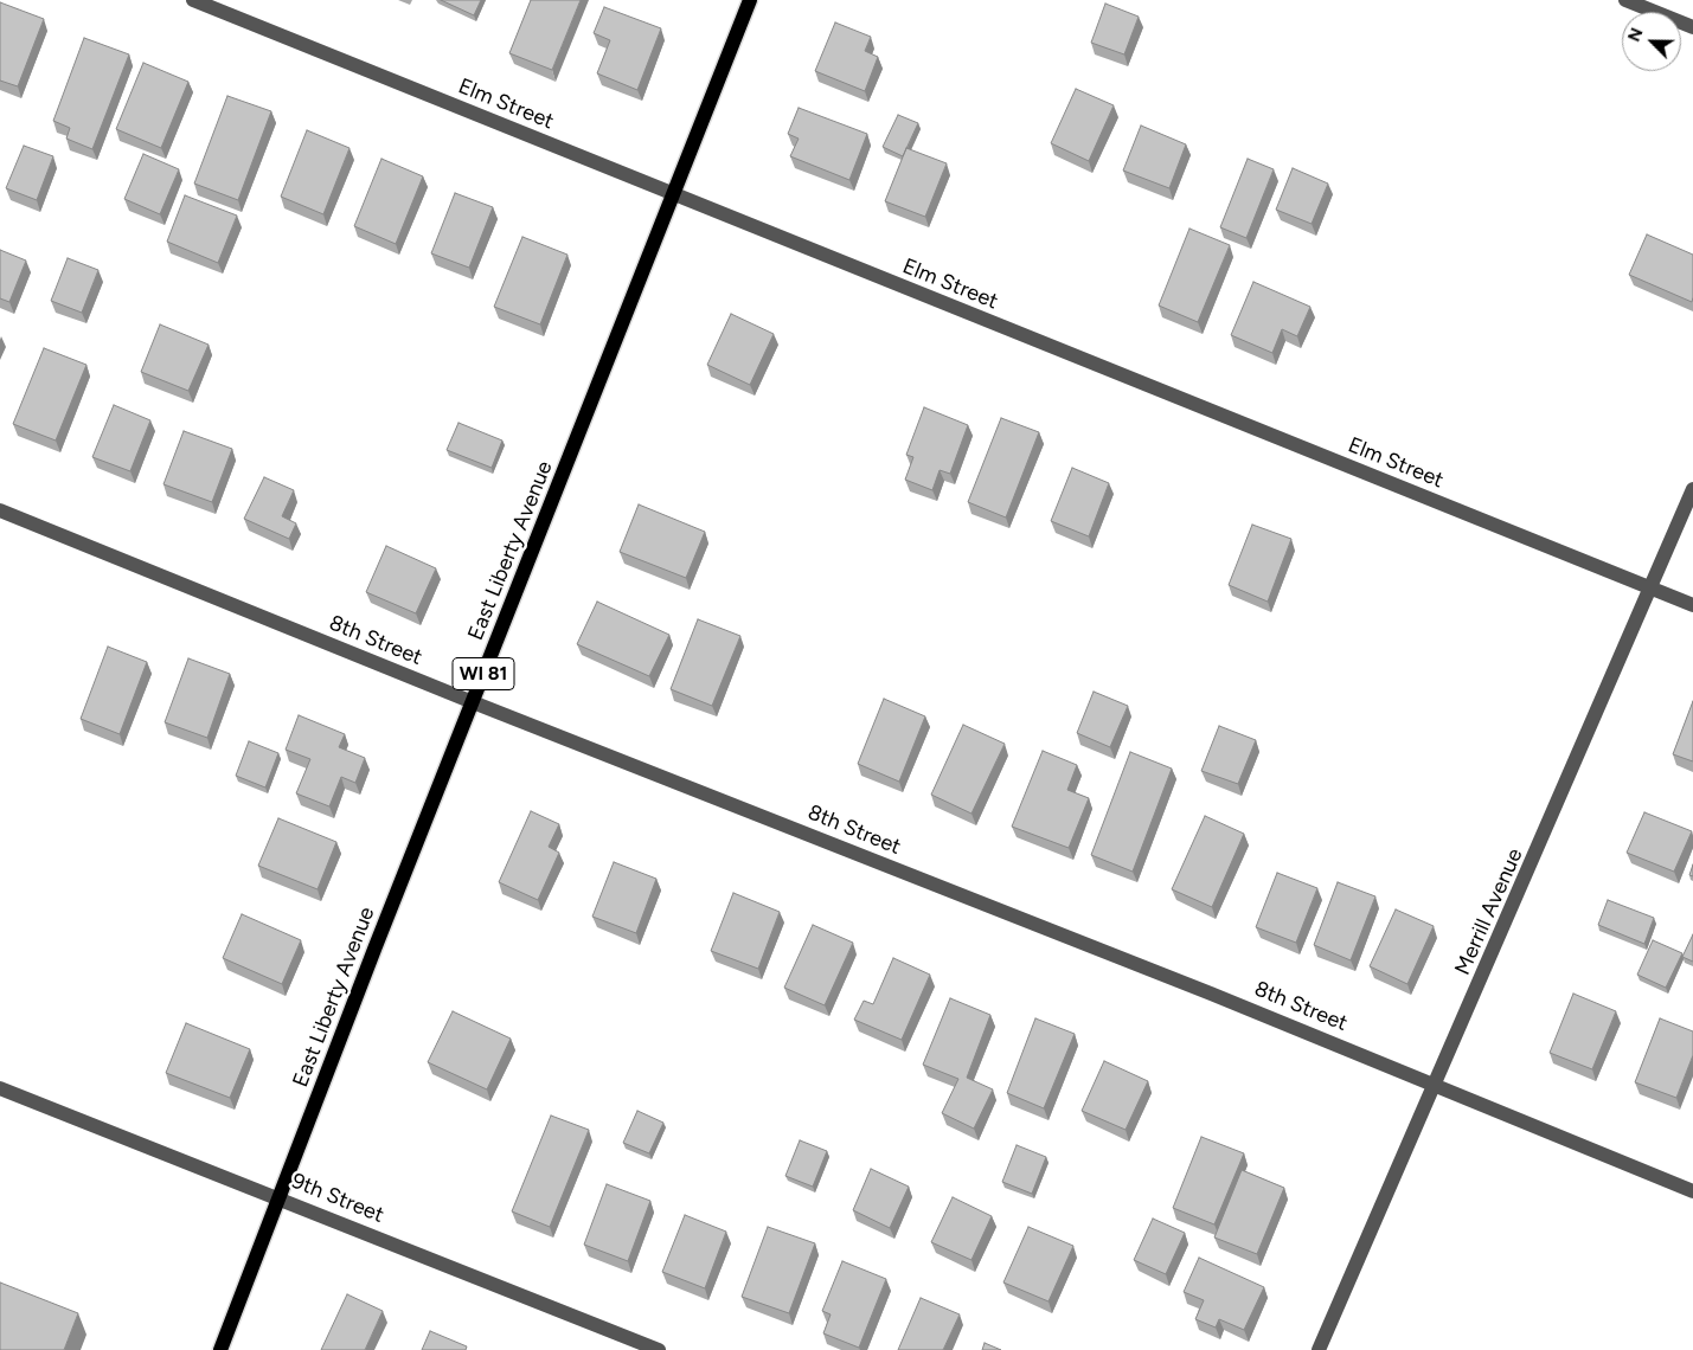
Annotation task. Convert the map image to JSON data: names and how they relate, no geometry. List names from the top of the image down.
{
  "streets": {
    "main road": ["East Liberty Avenue", "WI 81"],
    "street": [
      "Elm Street",
      "8th Street",
      "Merrill Avenue",
      "9th Street"
    ]
  },
  "crossings": [
    ["Elm Street", "East Liberty Avenue"],
    ["Elm Street", "Merrill Avenue"],
    ["East Liberty Avenue", "8th Street"],
    ["East Liberty Avenue", "9th Street"],
    ["8th Street", "Merrill Avenue"]
  ],
  "north": "top left"
}
